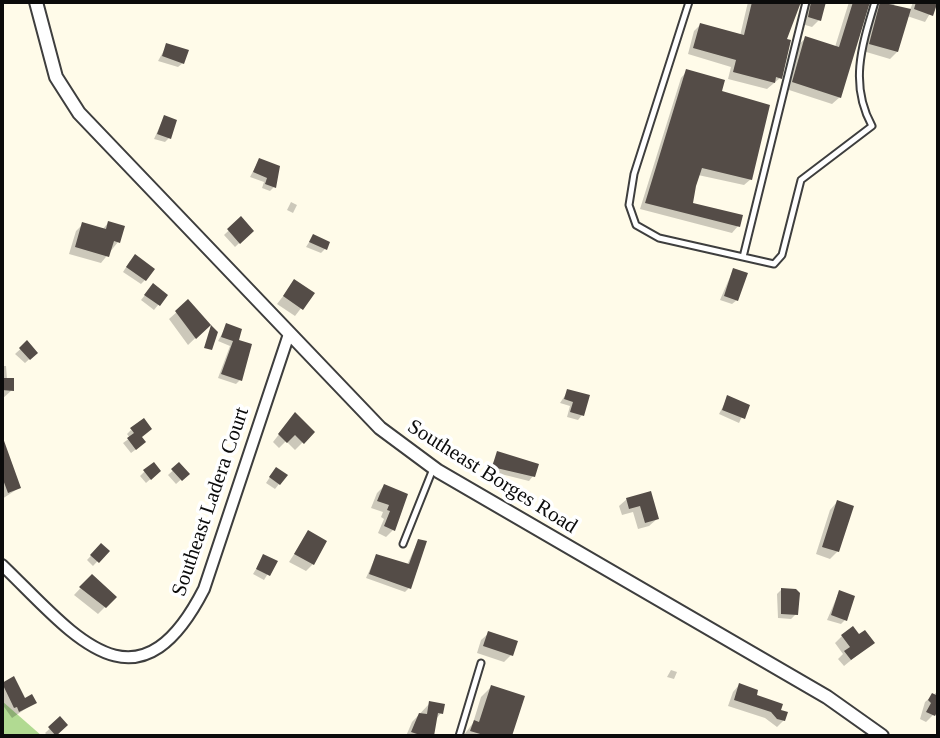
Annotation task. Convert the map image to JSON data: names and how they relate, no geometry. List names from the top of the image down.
{
  "streets": {
    "street": ["Southeast Borges Road", "Southeast Ladera Court"]
  },
  "crossings": [
    ["Southeast Borges Road", "Southeast Ladera Court"]
  ]
}
